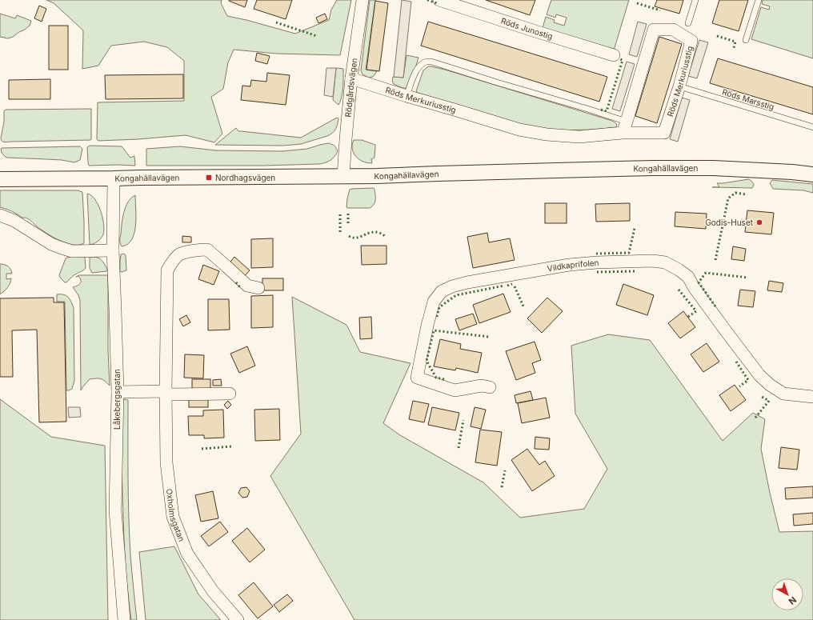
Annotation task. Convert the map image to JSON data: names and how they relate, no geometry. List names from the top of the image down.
{
  "streets": {
    "street": [
      "Röds Junostig",
      "Röds Merkuriusstig",
      "Rödgårdsvägen",
      "Kongahällavägen",
      "Vildkaprifolen",
      "Låkebergsgatan",
      "Oxholmsgatan"
    ],
    "lane": ["Röds Marsstig"]
  },
  "crossings": [
    ["Röds Merkuriusstig", "Rödgårdsvägen"],
    ["Röds Merkuriusstig", "Röds Marsstig"],
    ["Rödgårdsvägen", "Kongahällavägen"],
    ["Kongahällavägen", "Låkebergsgatan"]
  ],
  "places": {
    "transit": ["Nordhagsvägen"],
    "other": ["Godis-Huset"]
  },
  "north": "bottom right"
}
